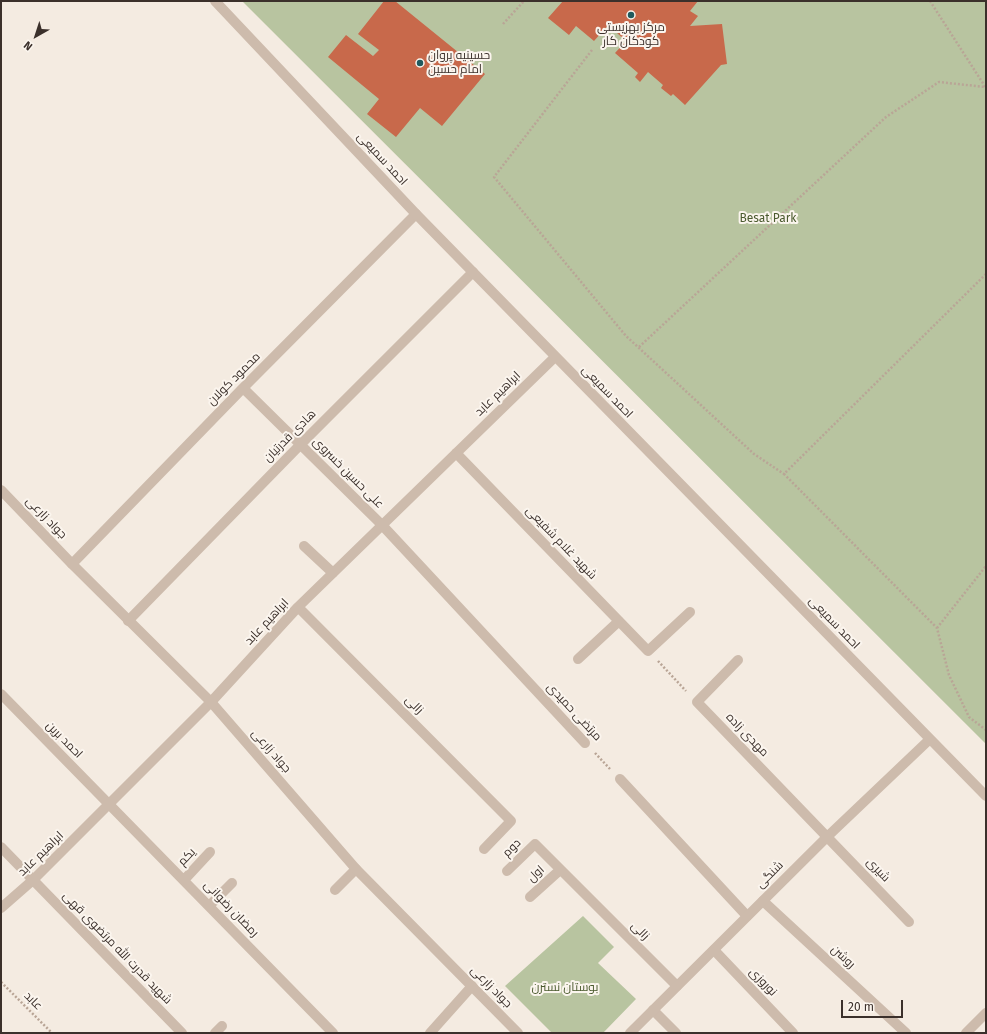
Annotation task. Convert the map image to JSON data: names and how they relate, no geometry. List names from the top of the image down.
{
  "streets": {
    "street": [
      "احمد سمیعی",
      "محمود کولان",
      "ابراهیم عابد",
      "هادی قدرتیان",
      "علی حسین خسروی",
      "جواد زارعی",
      "شهید غلام شفیعی",
      "زالی",
      "مرتضی حمیدی",
      "مهدی زاده",
      "احمد برین",
      "دوم",
      "یکم",
      "شیری",
      "اول",
      "شنگی",
      "رمضان رضوانی",
      "شهید قدرت الله مرتضوی قهی",
      "روشن",
      "نوروزی"
    ],
    "path": ["عابد"]
  },
  "crossings": [
    ["احمد سمیعی", "محمود کولان"],
    ["احمد سمیعی", "ابراهیم عابد"],
    ["احمد سمیعی", "هادی قدرتیان"],
    ["احمد سمیعی", "شنگی"],
    ["محمود کولان", "علی حسین خسروی"],
    ["محمود کولان", "جواد زارعی"],
    ["ابراهیم عابد", "علی حسین خسروی"],
    ["ابراهیم عابد", "جواد زارعی"],
    ["ابراهیم عابد", "شهید غلام شفیعی"],
    ["ابراهیم عابد", "زالی"],
    ["ابراهیم عابد", "مرتضی حمیدی"],
    ["ابراهیم عابد", "احمد برین"],
    ["ابراهیم عابد", "رمضان رضوانی"],
    ["ابراهیم عابد", "شهید قدرت الله مرتضوی قهی"],
    ["هادی قدرتیان", "علی حسین خسروی"],
    ["هادی قدرتیان", "جواد زارعی"],
    ["علی حسین خسروی", "مرتضی حمیدی"],
    ["زالی", "دوم"],
    ["زالی", "اول"],
    ["زالی", "شنگی"],
    ["مهدی زاده", "شیری"],
    ["مهدی زاده", "شنگی"],
    ["احمد برین", "رمضان رضوانی"],
    ["یکم", "رمضان رضوانی"],
    ["شیری", "شنگی"],
    ["شنگی", "روشن"],
    ["شنگی", "نوروزی"]
  ],
  "parks": ["Besat Park", "بوستان نسترن"],
  "places": ["مرکز بهزیستی کودکان کار", "حسینیه پروان امام حسین"],
  "scale_bar": "20 m",
  "north": "bottom left"
}
